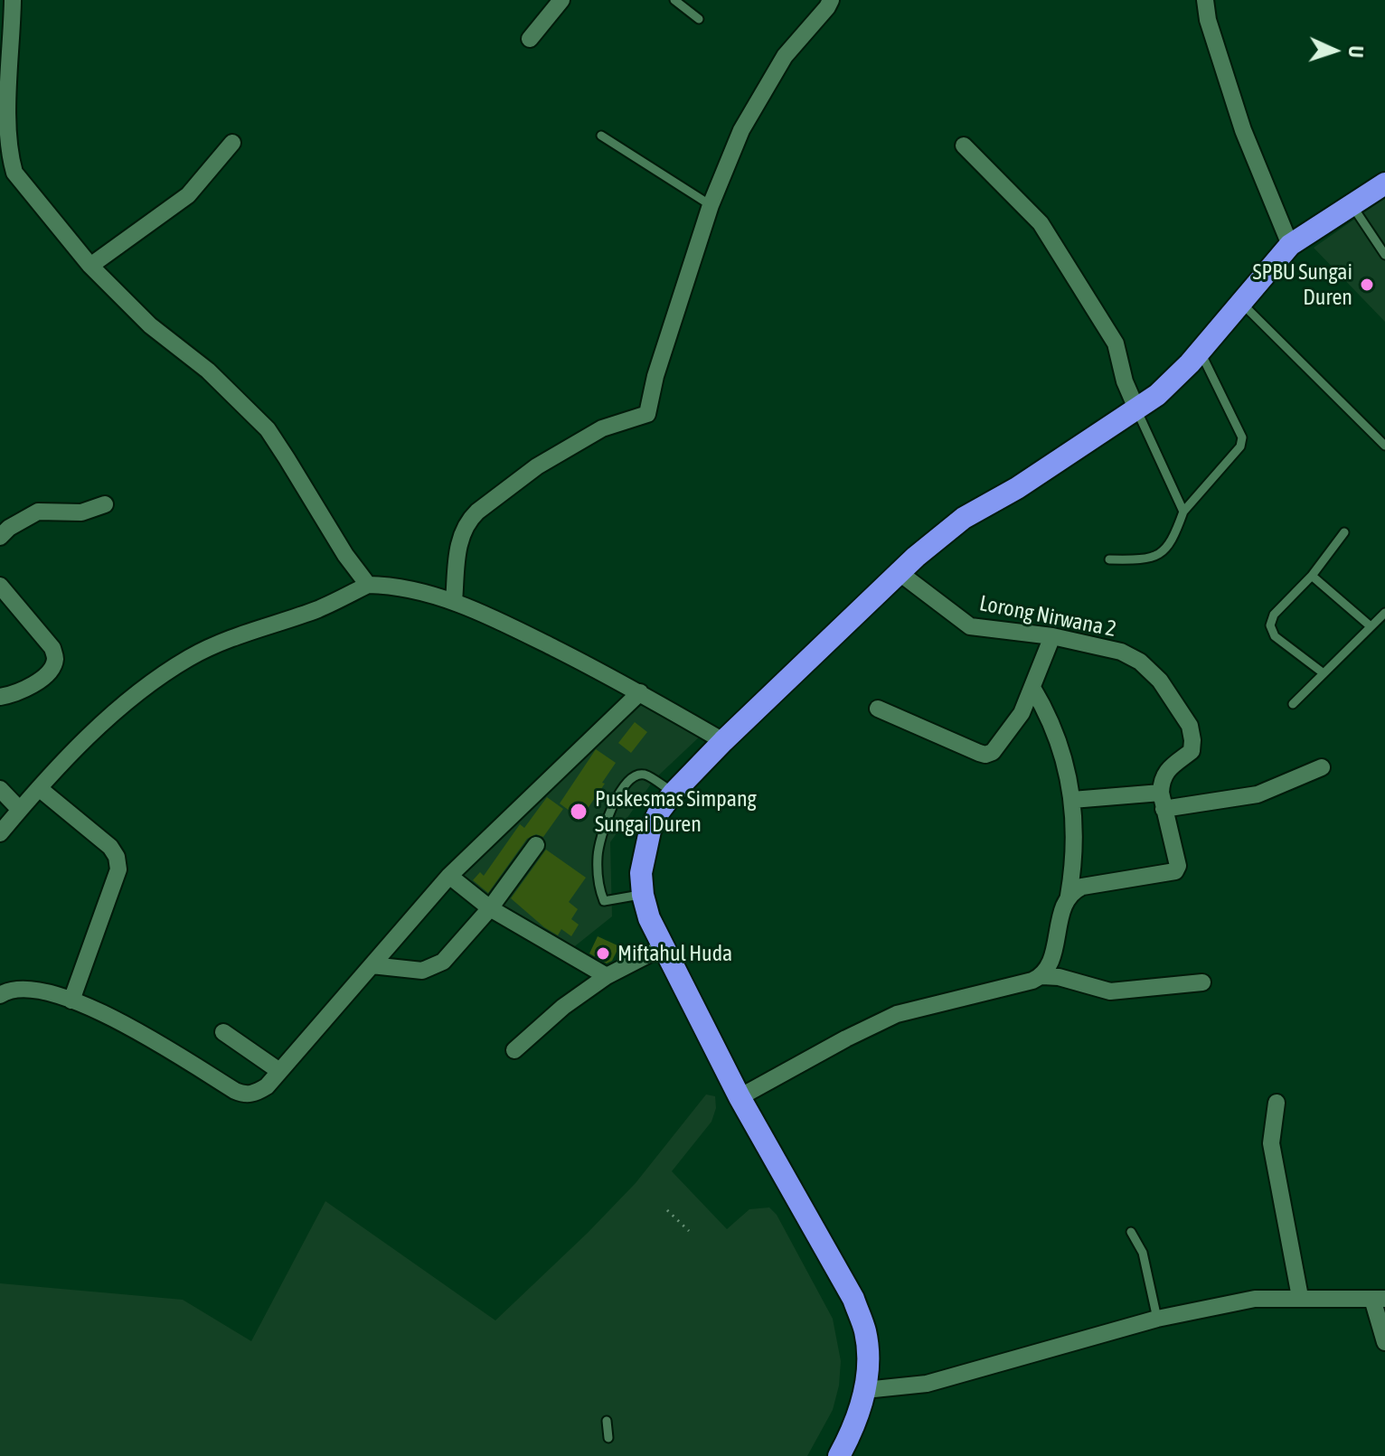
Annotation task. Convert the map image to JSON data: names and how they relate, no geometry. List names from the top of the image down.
{
  "streets": {
    "street": ["Lorong Nirwana 2"]
  },
  "places": ["SPBU Sungai Duren", "Puskesmas Simpang Sungai Duren", "Miftahul Huda"],
  "north": "right"
}
